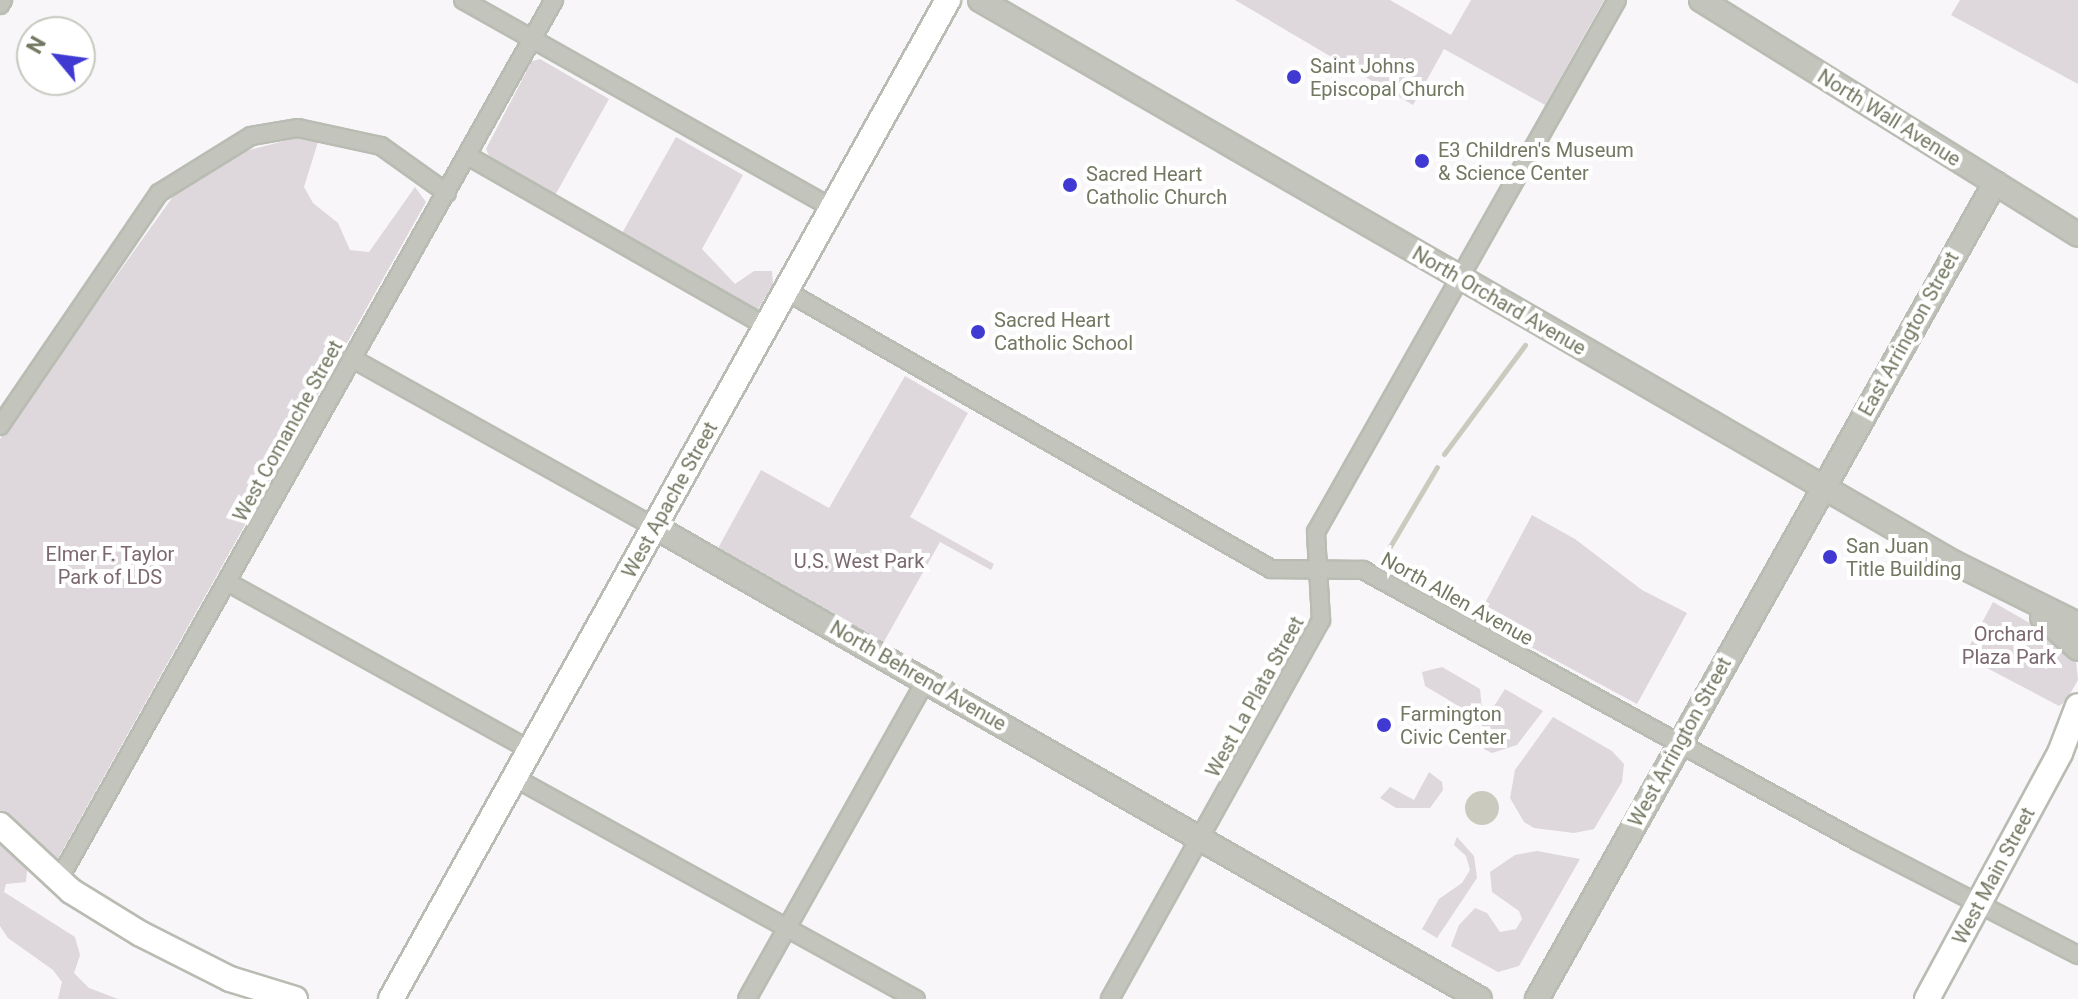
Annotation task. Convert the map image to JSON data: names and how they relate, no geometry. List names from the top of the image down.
{
  "streets": {
    "main road": ["West Apache Street", "West Main Street"],
    "street": [
      "North Wall Avenue",
      "North Orchard Avenue",
      "East Arrington Street",
      "West Comanche Street",
      "North Allen Avenue",
      "North Behrend Avenue",
      "West La Plata Street",
      "West Arrington Street"
    ]
  },
  "crossings": [
    ["North Wall Avenue", "East Arrington Street"],
    ["North Orchard Avenue", "East Arrington Street"],
    ["North Orchard Avenue", "West La Plata Street"],
    ["North Orchard Avenue", "West Arrington Street"],
    ["East Arrington Street", "West Arrington Street"],
    ["West Comanche Street", "North Behrend Avenue"],
    ["West Apache Street", "North Allen Avenue"],
    ["West Apache Street", "North Behrend Avenue"],
    ["North Allen Avenue", "West La Plata Street"],
    ["North Allen Avenue", "West Arrington Street"],
    ["North Allen Avenue", "West Main Street"],
    ["North Behrend Avenue", "West La Plata Street"]
  ],
  "parks": ["Elmer F. Taylor Park of LDS", "U.S. West Park", "Orchard Plaza Park"],
  "places": [
    "Saint Johns Episcopal Church",
    "E3 Children's Museum & Science Center",
    "Sacred Heart Catholic Church",
    "Sacred Heart Catholic School",
    "San Juan Title Building",
    "Farmington Civic Center"
  ],
  "north": "top left"
}
